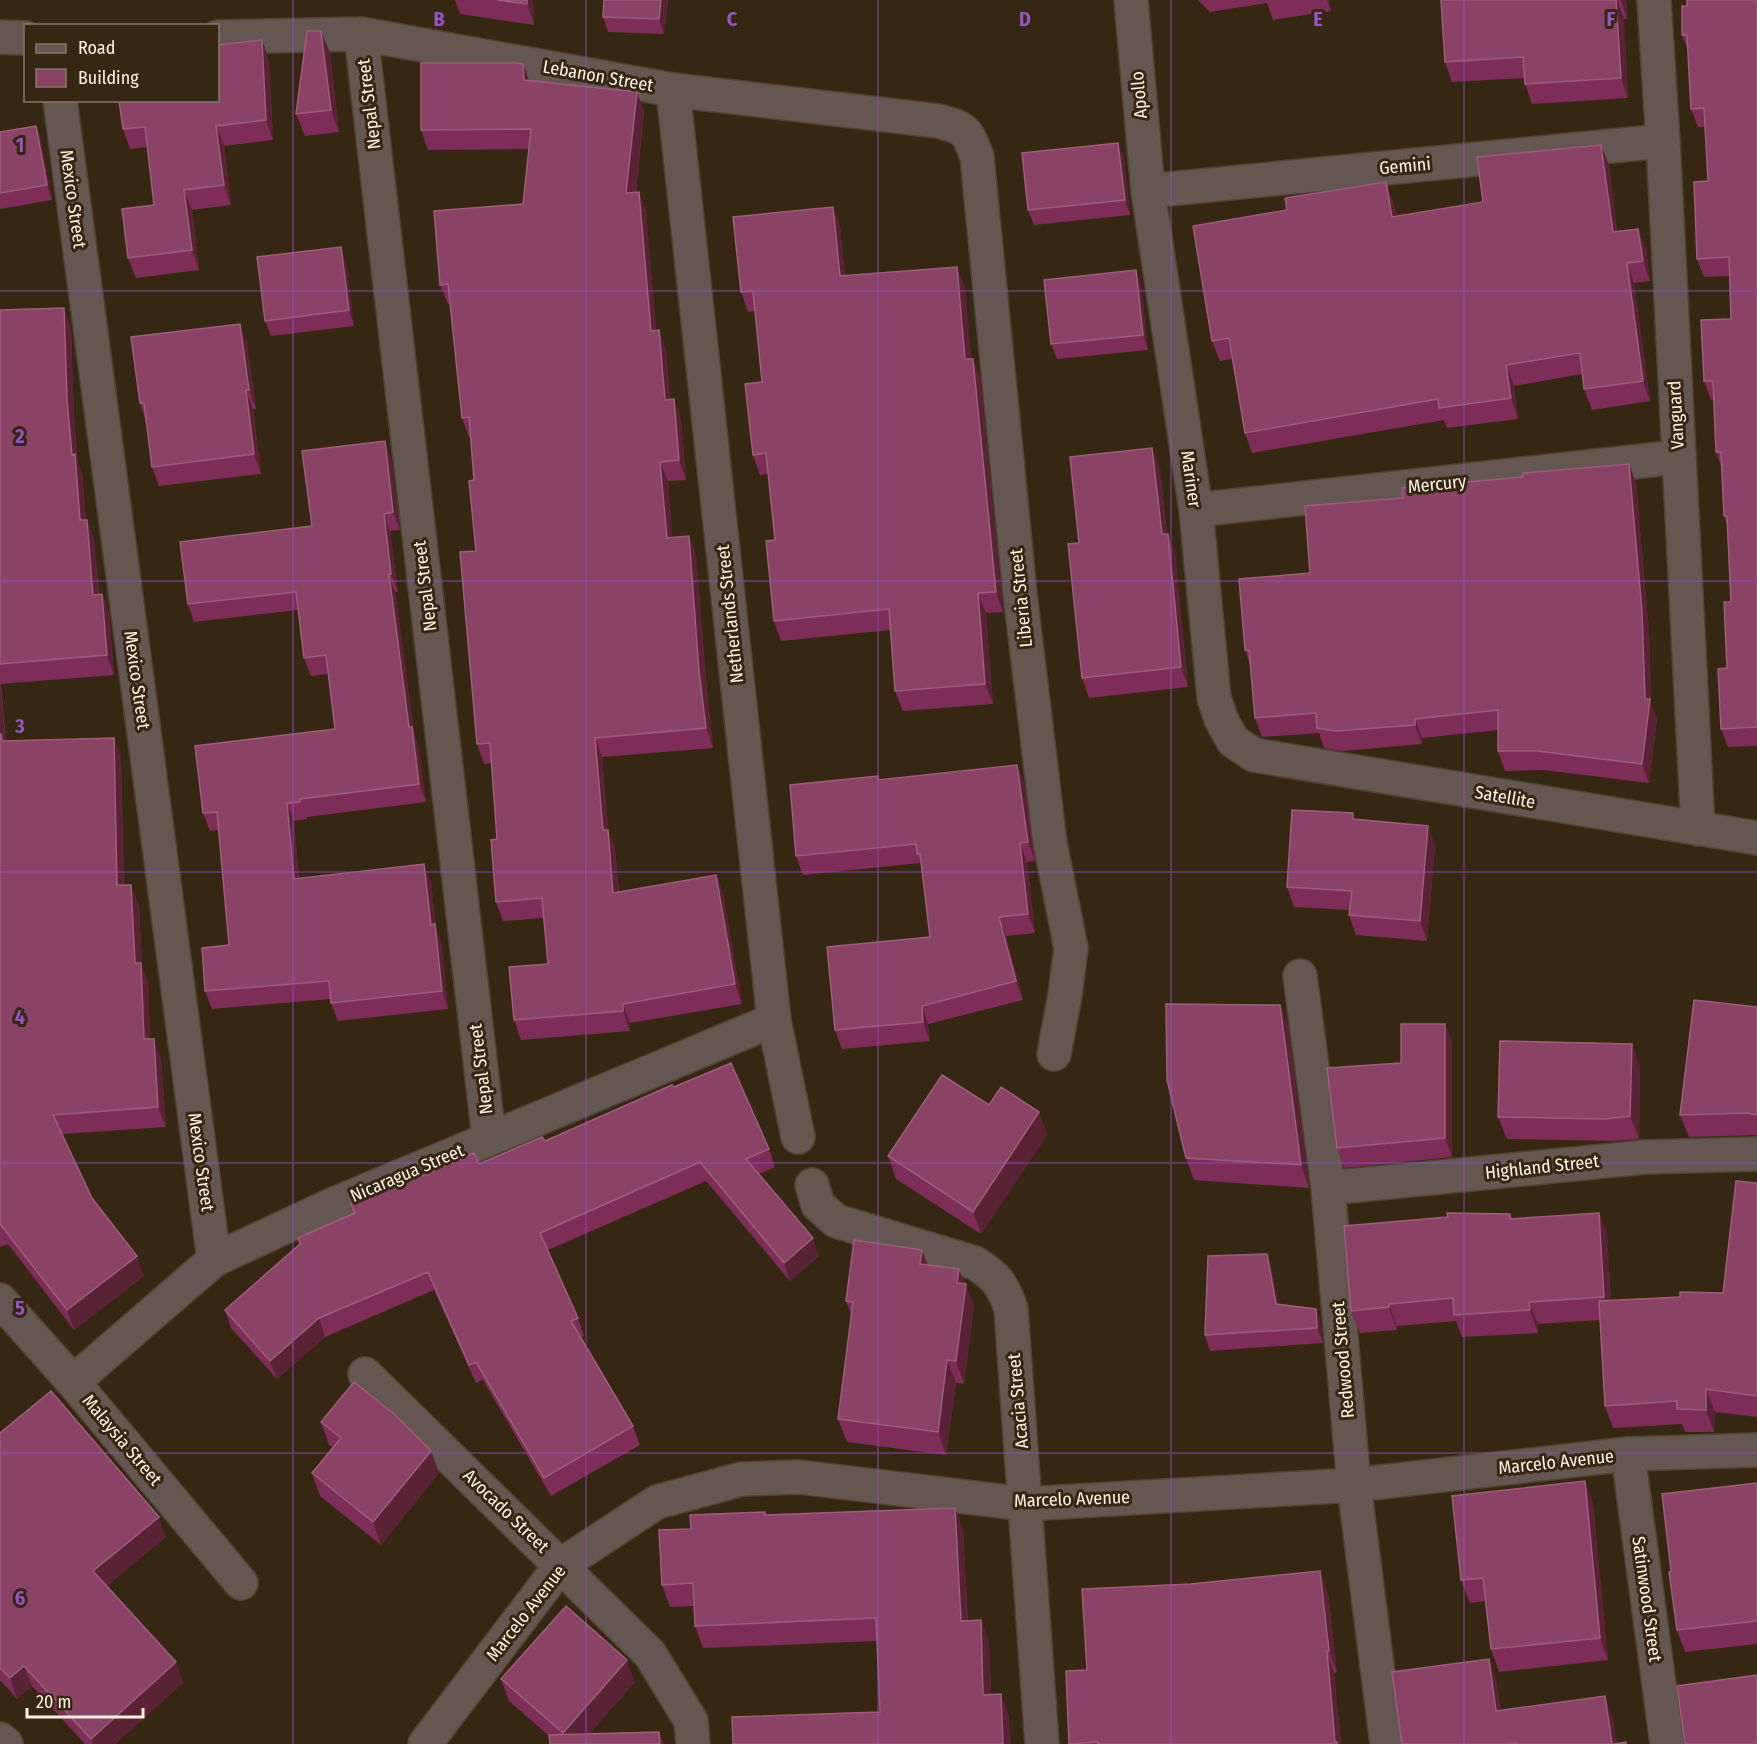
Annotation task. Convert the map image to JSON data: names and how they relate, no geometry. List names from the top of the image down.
{
  "streets": {
    "street": [
      "Lebanon Street",
      "Apollo",
      "Nepal Street",
      "Gemini",
      "Mexico Street",
      "Vanguard",
      "Mariner",
      "Mercury",
      "Liberia Street",
      "Netherlands Street",
      "Satellite",
      "Highland Street",
      "Nicaragua Street",
      "Redwood Street",
      "Acacia Street",
      "Malaysia Street",
      "Marcelo Avenue",
      "Avocado Street",
      "Satinwood Street"
    ]
  },
  "crossings": [
    ["Lebanon Street", "Nepal Street"],
    ["Lebanon Street", "Liberia Street"],
    ["Lebanon Street", "Netherlands Street"],
    ["Apollo", "Gemini"],
    ["Apollo", "Mariner"],
    ["Nepal Street", "Nicaragua Street"],
    ["Gemini", "Vanguard"],
    ["Gemini", "Mariner"],
    ["Mexico Street", "Nicaragua Street"],
    ["Vanguard", "Mercury"],
    ["Vanguard", "Satellite"],
    ["Mariner", "Mercury"],
    ["Mariner", "Satellite"],
    ["Netherlands Street", "Nicaragua Street"],
    ["Highland Street", "Redwood Street"],
    ["Nicaragua Street", "Malaysia Street"],
    ["Redwood Street", "Marcelo Avenue"],
    ["Acacia Street", "Marcelo Avenue"],
    ["Marcelo Avenue", "Avocado Street"],
    ["Marcelo Avenue", "Satinwood Street"]
  ],
  "legend": ["Road", "Building"],
  "scale_bar": "20 m",
  "grid": {
    "columns": [
      "B",
      "C",
      "D",
      "E",
      "F"
    ],
    "rows": [
      "1",
      "2",
      "3",
      "4",
      "5",
      "6"
    ]
  }
}
